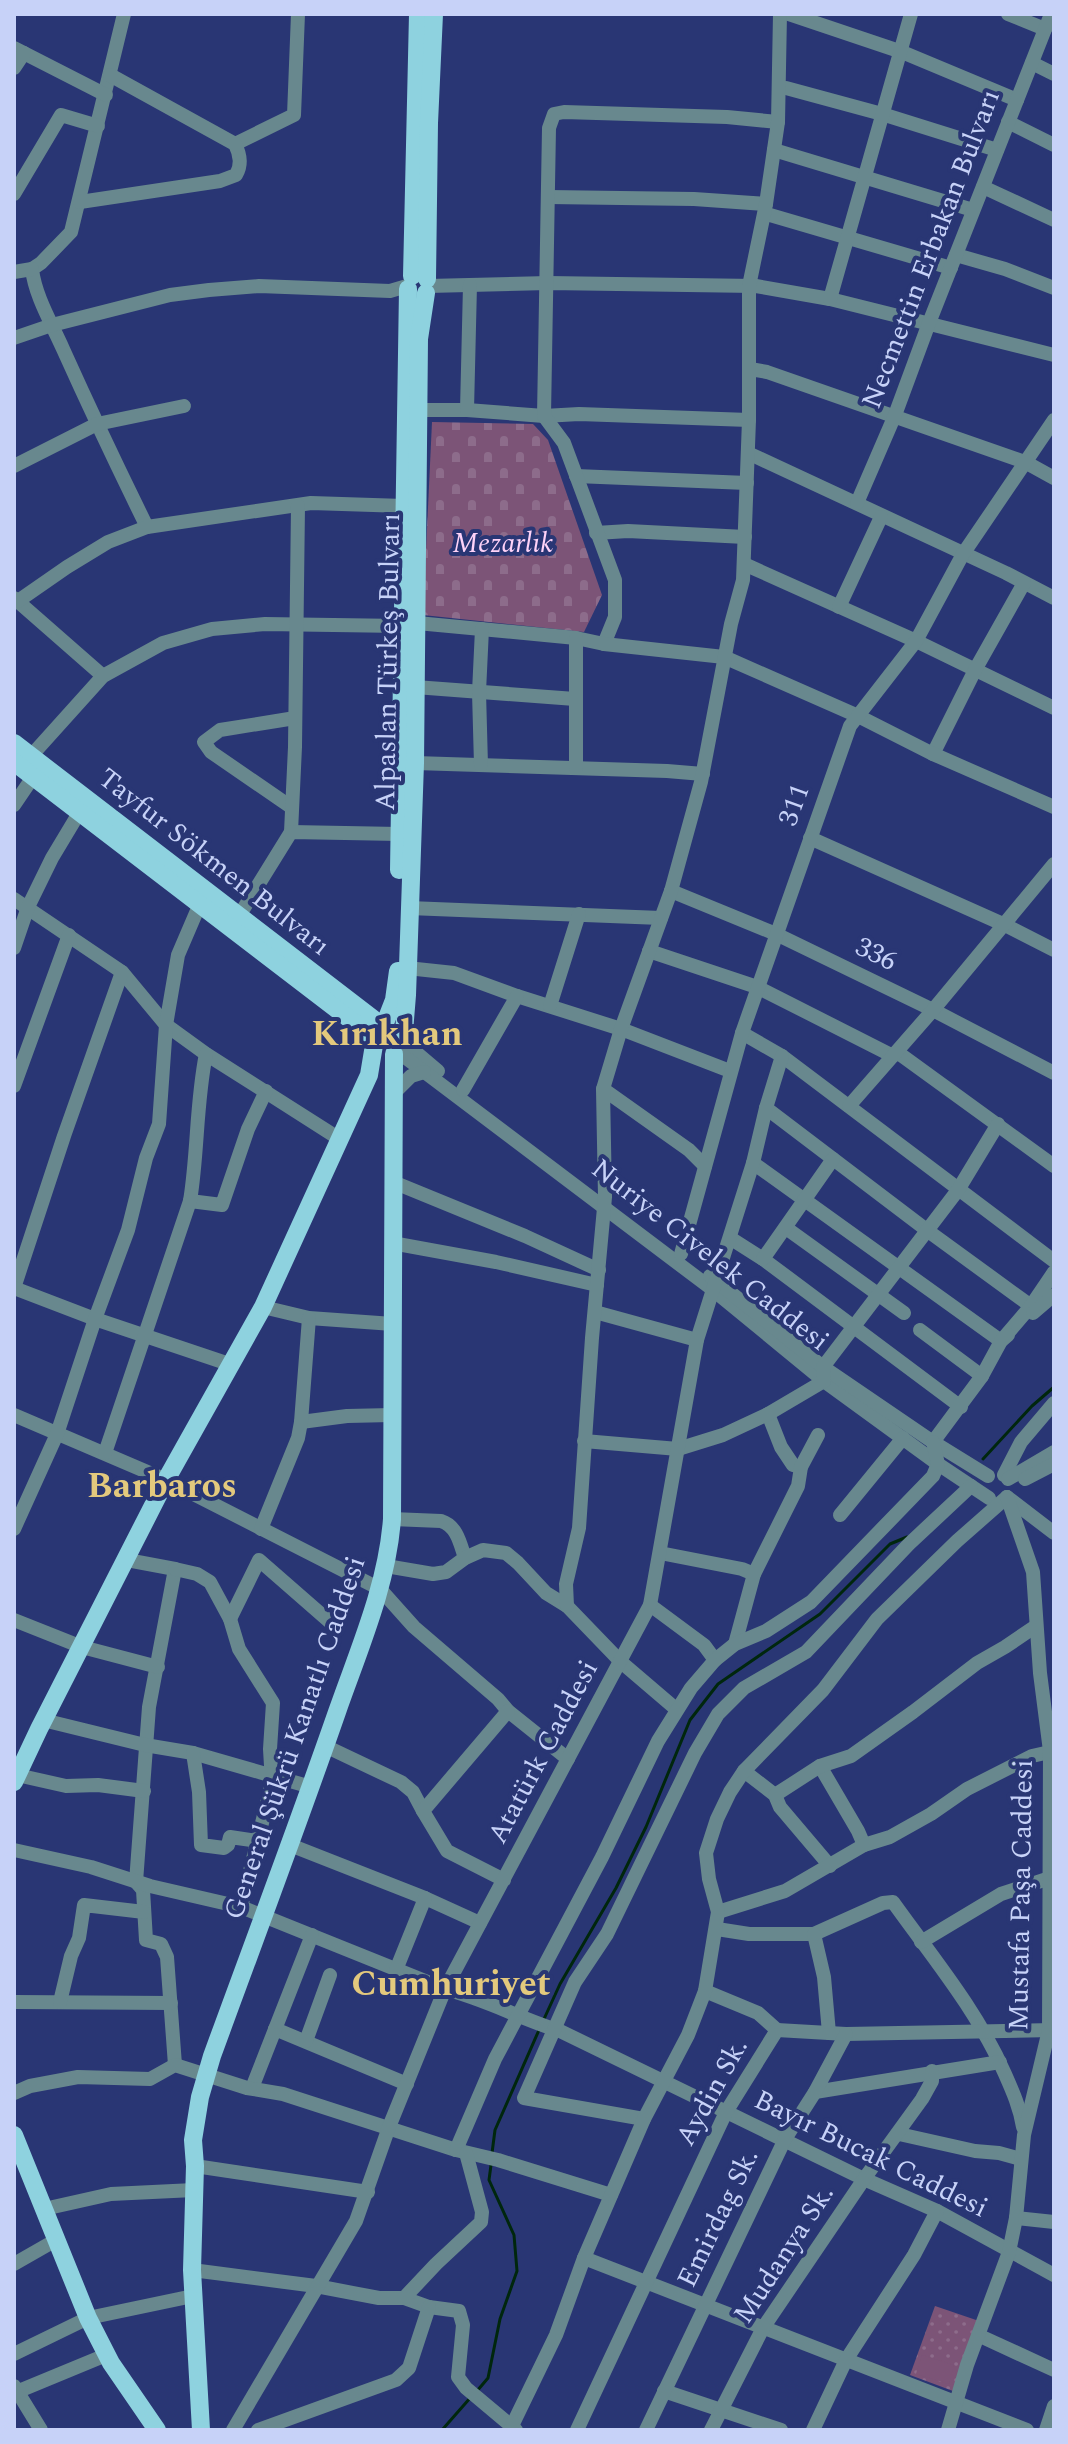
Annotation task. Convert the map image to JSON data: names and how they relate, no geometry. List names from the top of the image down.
{
  "streets": {
    "main road": [
      "Alpaslan Türkeş Bulvarı",
      "Tayfur Sökmen Bulvarı",
      "Nuriye Civelek Caddesi",
      "General Şükrü Kanatlı Caddesi"
    ],
    "street": [
      "Necmettin Erbakan Bulvarı",
      "311",
      "336",
      "Atatürk Caddesi",
      "Mustafa Paşa Caddesi",
      "Aydin Sk.",
      "Bayır Bucak Caddesi",
      "Emirdag Sk.",
      "Mudanya Sk."
    ]
  },
  "crossings": [
    ["Alpaslan Türkeş Bulvarı", "Tayfur Sökmen Bulvarı"],
    ["Alpaslan Türkeş Bulvarı", "Nuriye Civelek Caddesi"],
    ["Alpaslan Türkeş Bulvarı", "General Şükrü Kanatlı Caddesi"],
    ["311", "336"],
    ["311", "Nuriye Civelek Caddesi"],
    ["Tayfur Sökmen Bulvarı", "Nuriye Civelek Caddesi"],
    ["Nuriye Civelek Caddesi", "General Şükrü Kanatlı Caddesi"],
    ["Nuriye Civelek Caddesi", "Atatürk Caddesi"],
    ["General Şükrü Kanatlı Caddesi", "Bayır Bucak Caddesi"],
    ["Atatürk Caddesi", "Bayır Bucak Caddesi"],
    ["Mustafa Paşa Caddesi", "Aydin Sk."],
    ["Mustafa Paşa Caddesi", "Bayır Bucak Caddesi"],
    ["Aydin Sk.", "Bayır Bucak Caddesi"],
    ["Aydin Sk.", "Emirdag Sk."],
    ["Bayır Bucak Caddesi", "Emirdag Sk."],
    ["Bayır Bucak Caddesi", "Mudanya Sk."]
  ],
  "districts": ["Kırıkhan", "Barbaros", "Cumhuriyet"],
  "parks": ["Mezarlık"]
}
